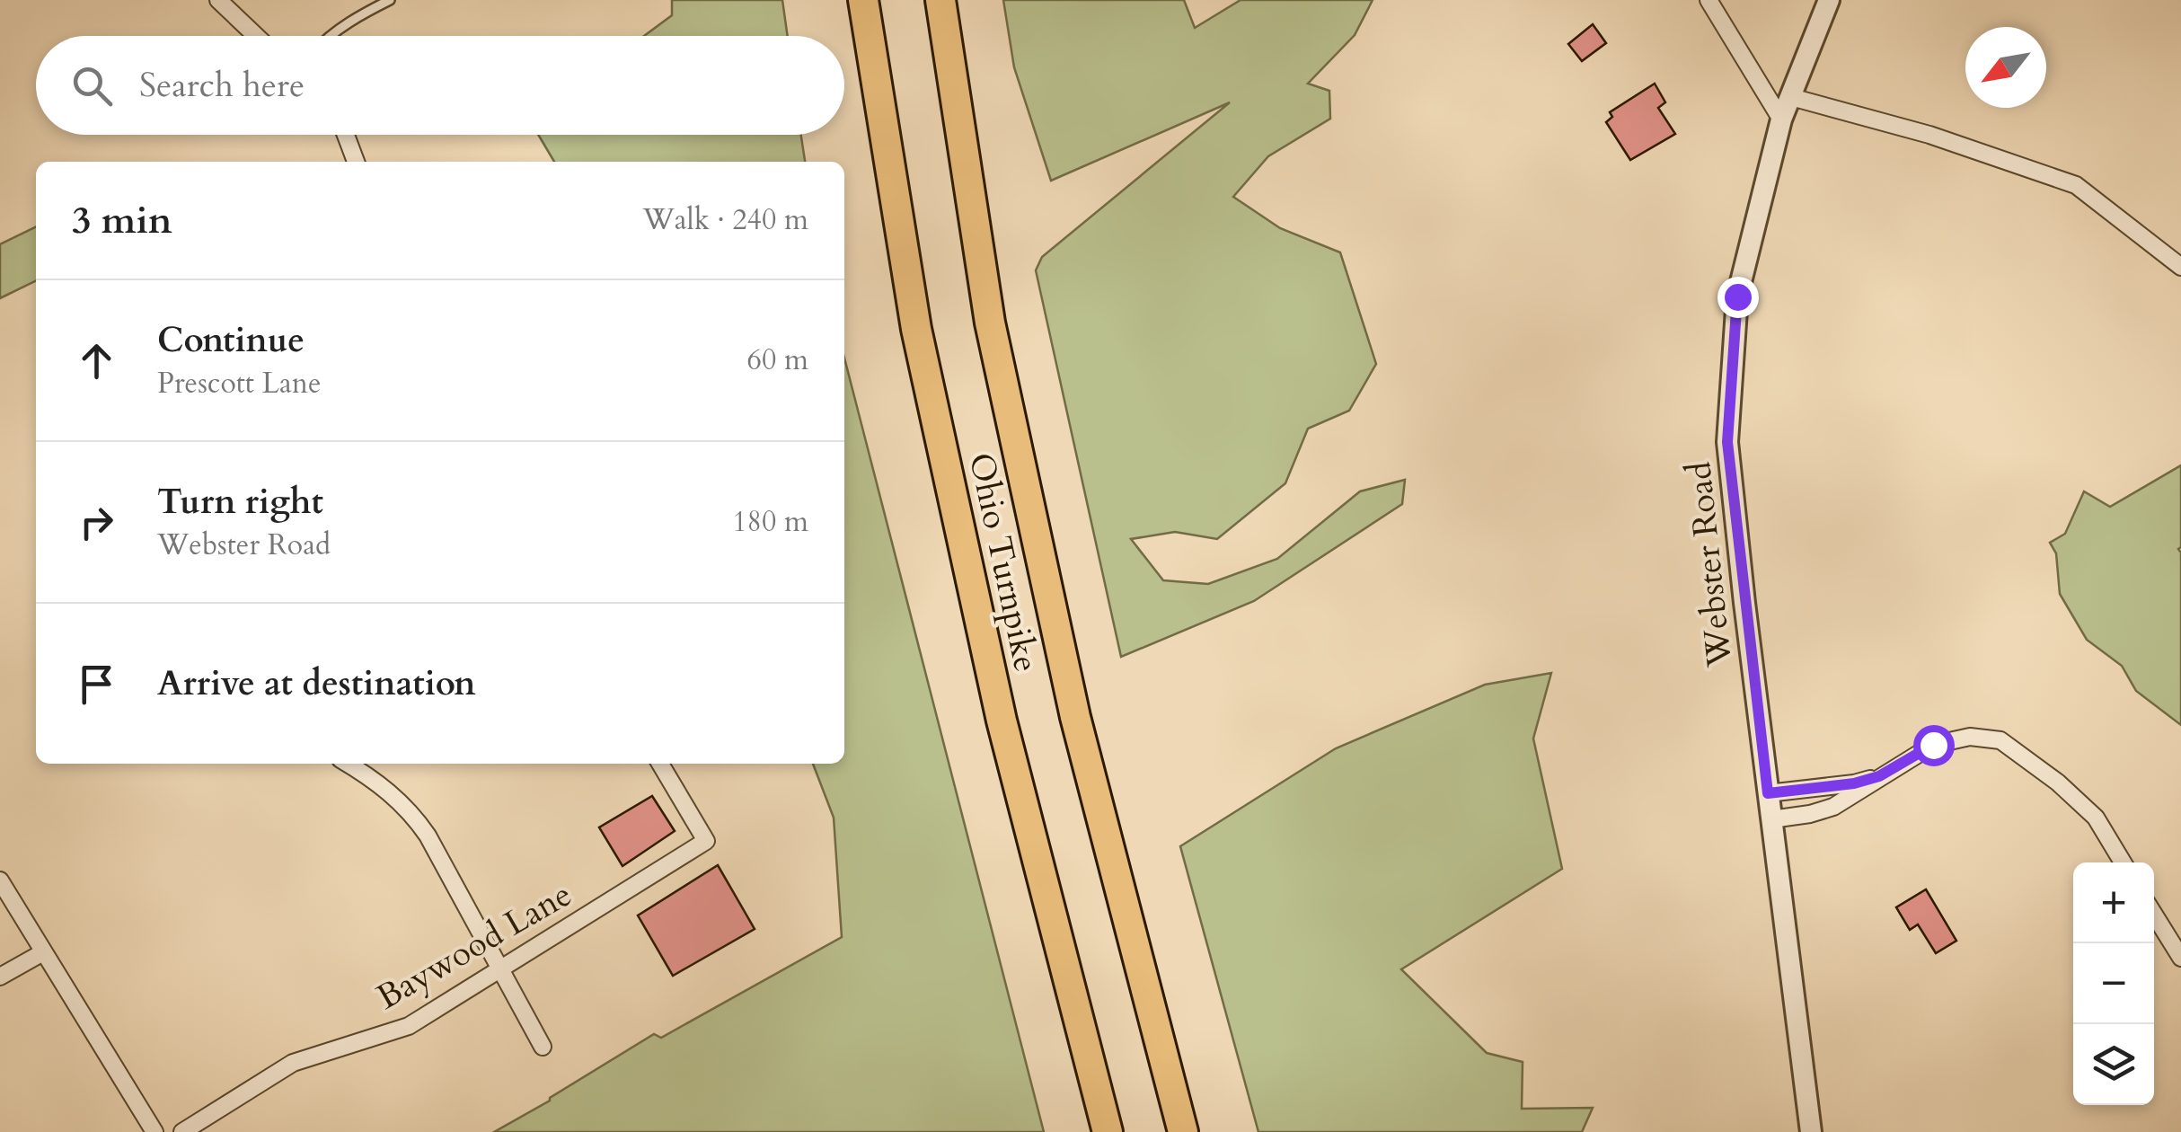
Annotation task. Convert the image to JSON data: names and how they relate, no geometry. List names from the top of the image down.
{
  "streets": {
    "highway": ["Ohio Turnpike"],
    "street": ["Webster Road", "Baywood Lane"]
  },
  "north": "bottom left",
  "page": {
    "search": "Search here",
    "heading": ["3 min", "Walk · 240 m"],
    "list": [
      ["Continue", "Prescott Lane", "60 m"],
      ["Turn right", "Webster Road", "180 m"],
      "Arrive at destination"
    ],
    "map_buttons": ["+", "−"]
  }
}
